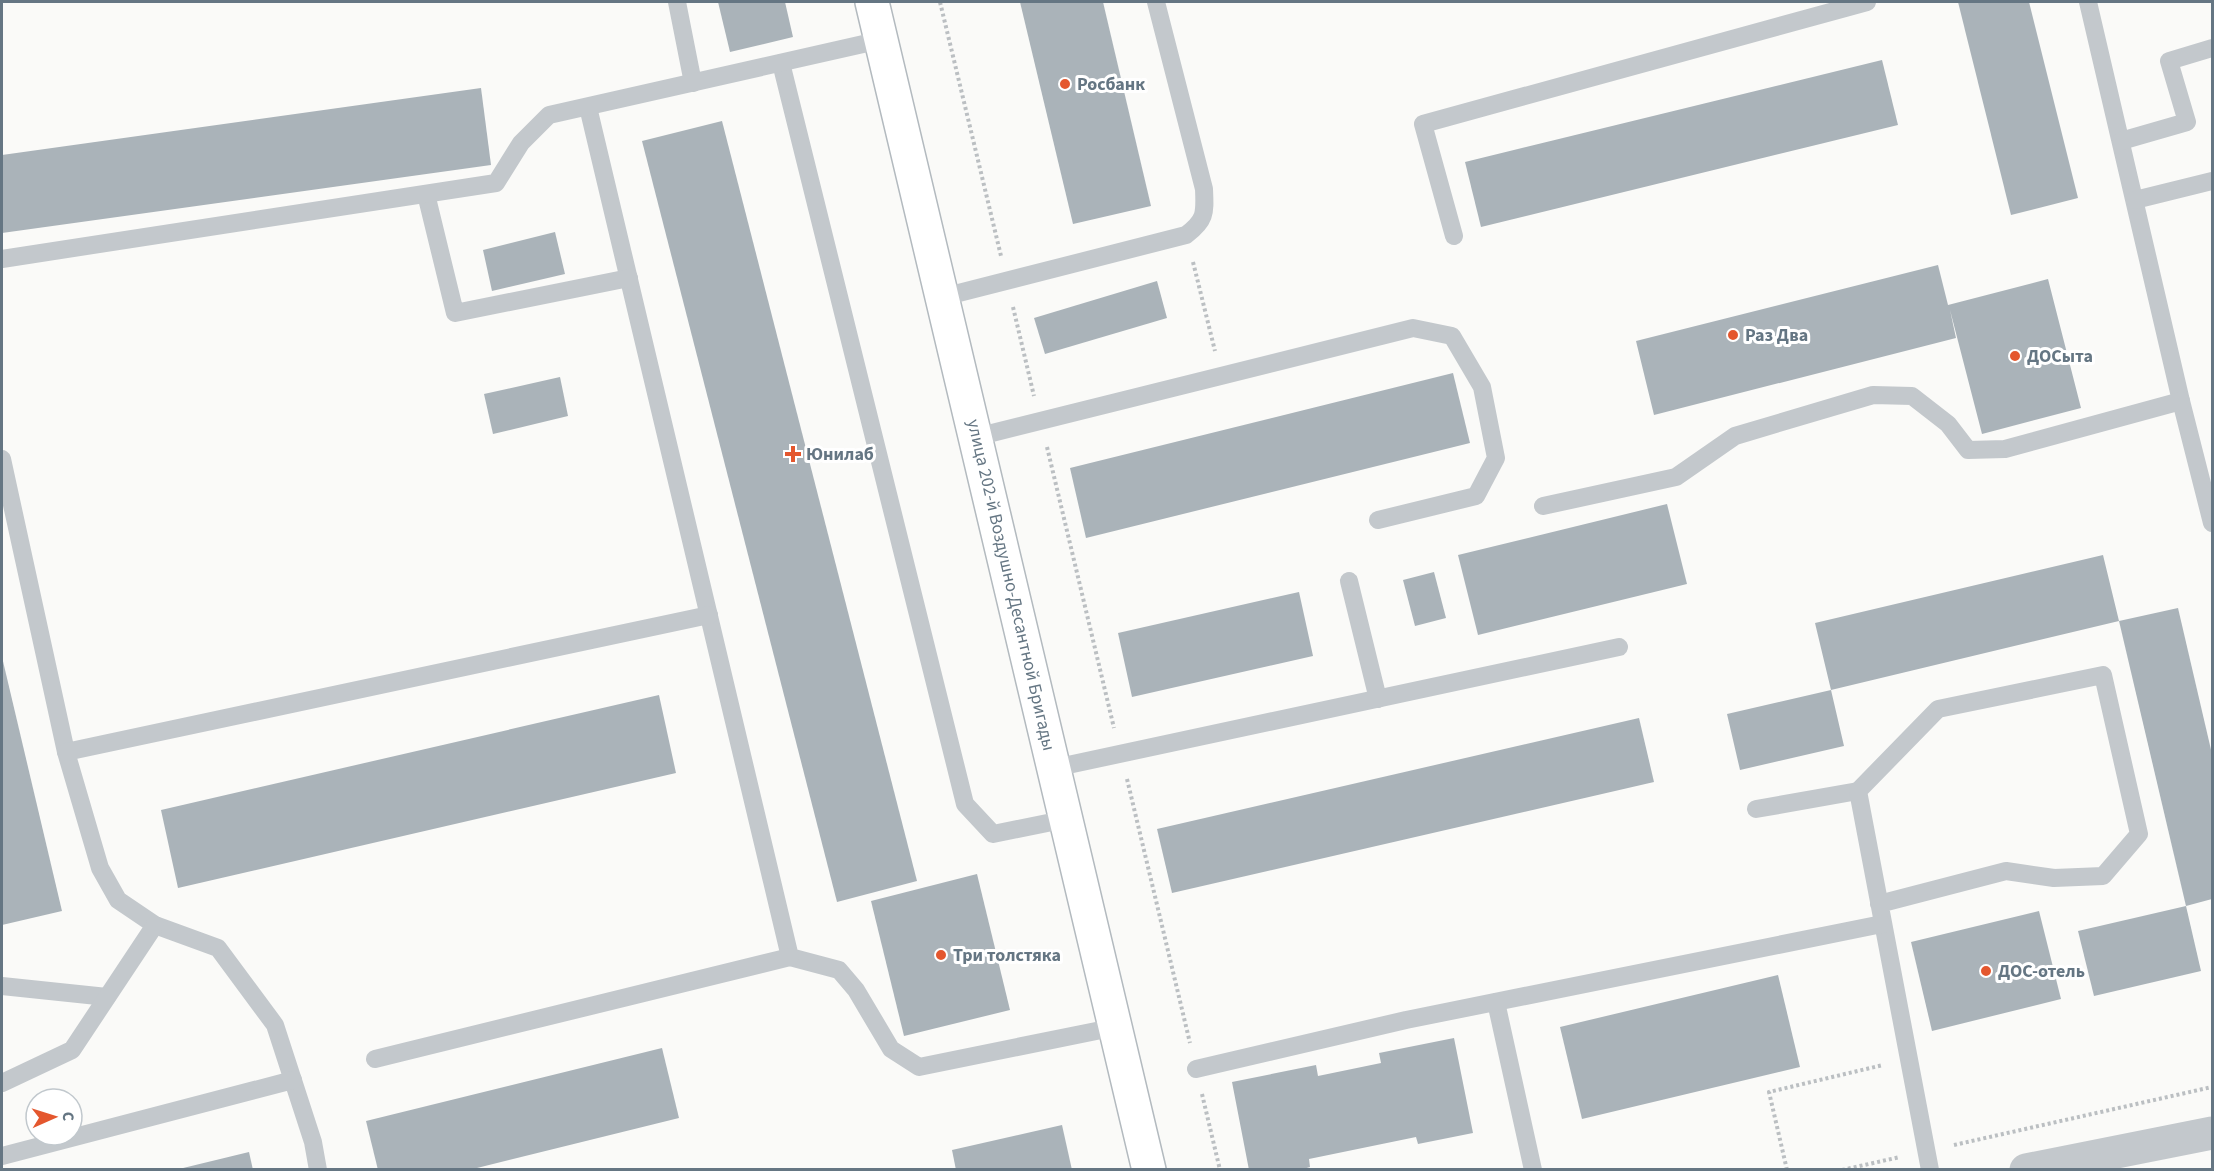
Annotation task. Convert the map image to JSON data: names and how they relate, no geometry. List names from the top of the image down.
{
  "streets": {
    "street": ["улица 202-й Воздушно-Десантной Бригады"]
  },
  "places": {
    "other": [
      "Росбанк",
      "Раз Два",
      "ДОСыта",
      "Три толстяка",
      "ДОС-отель"
    ],
    "health": ["Юнилаб"]
  },
  "north": "right"
}
